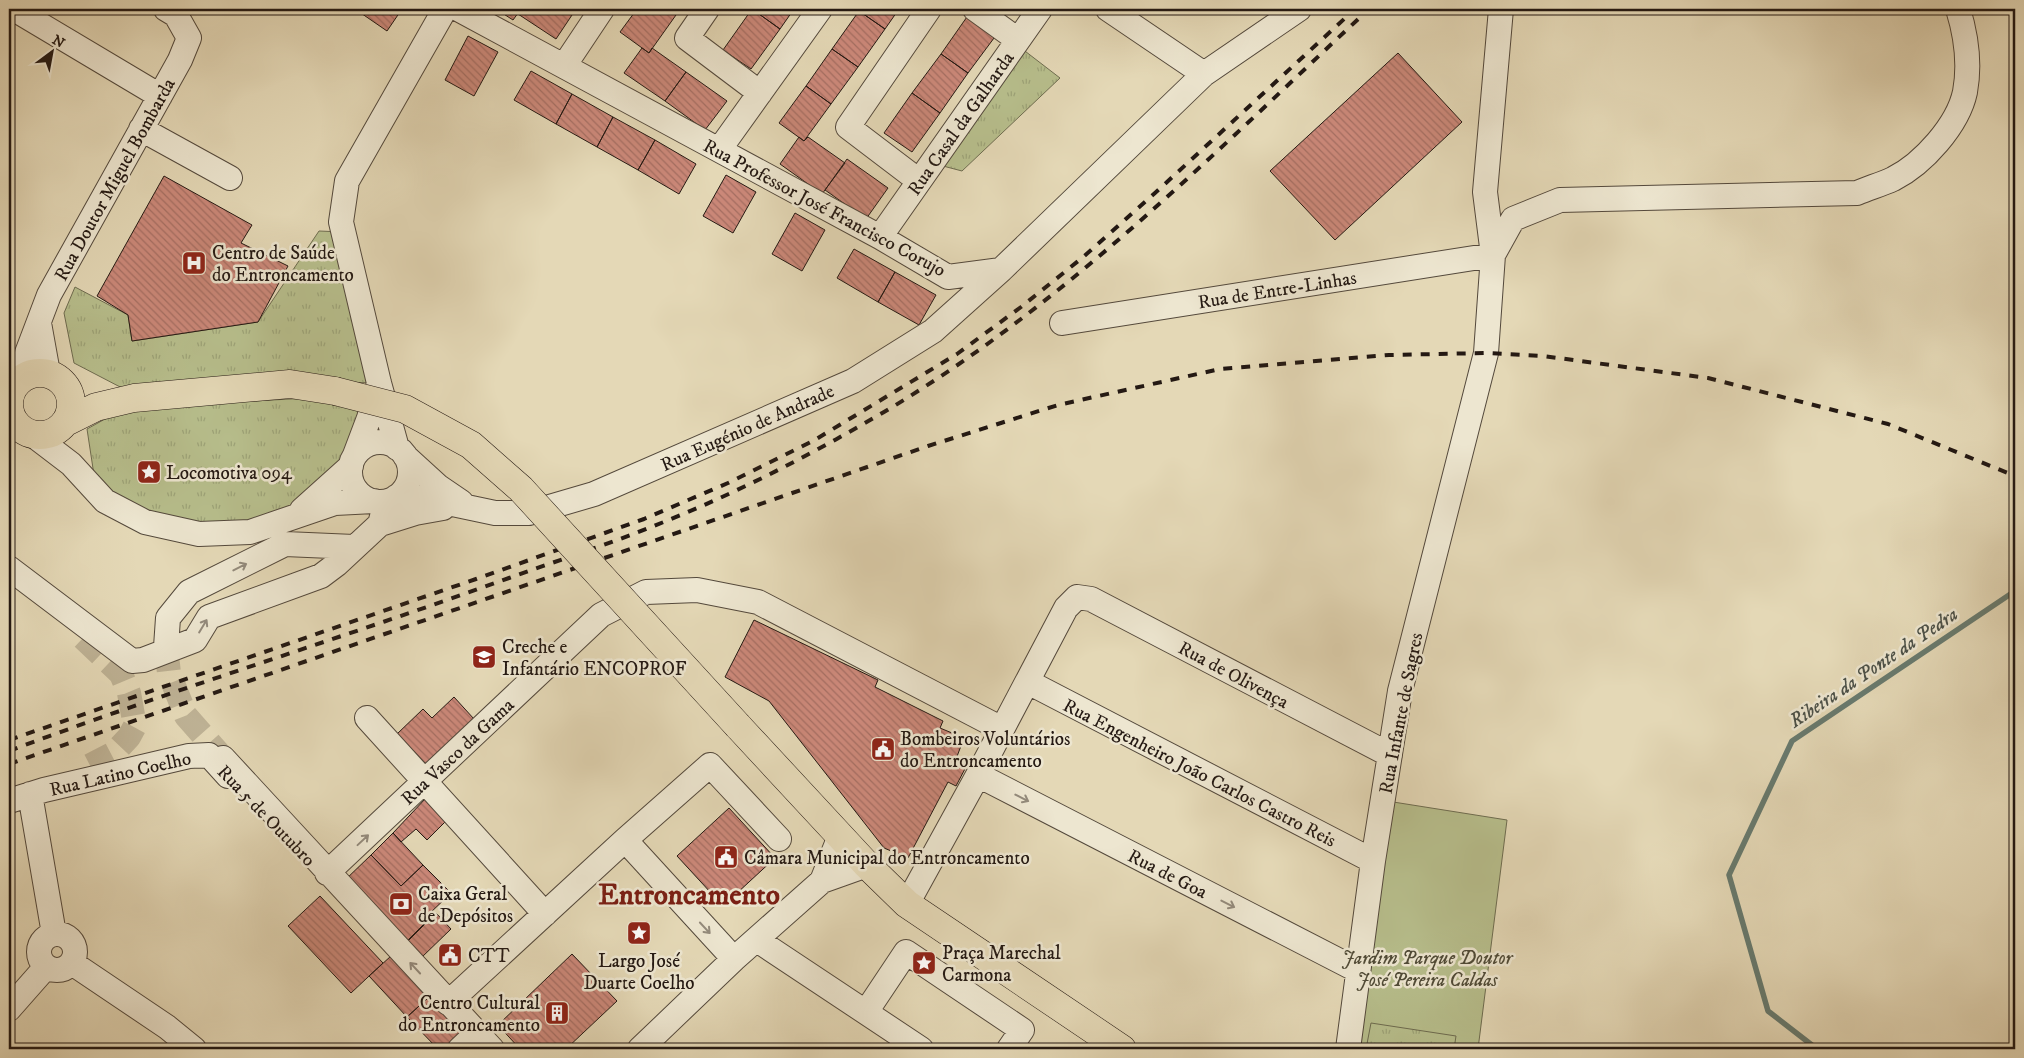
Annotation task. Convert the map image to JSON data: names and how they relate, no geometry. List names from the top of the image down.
{
  "streets": {
    "street": [
      "Rua Casal da Galharda",
      "Rua Doutor Miguel Bombarda",
      "Rua Professor José Francisco Corujo",
      "Rua de Entre-Linhas",
      "Rua Eugénio de Andrade",
      "Rua de Olivença",
      "Rua Infante de Sagres",
      "Rua Vasco da Gama",
      "Rua Engenheiro João Carlos Castro Reis",
      "Rua Latino Coelho",
      "Rua 5 de Outubro",
      "Rua de Goa"
    ]
  },
  "crossings": [
    ["Rua Casal da Galharda", "Rua Professor José Francisco Corujo"],
    ["Rua Professor José Francisco Corujo", "Rua Eugénio de Andrade"],
    ["Rua de Entre-Linhas", "Rua Infante de Sagres"],
    ["Rua de Olivença", "Rua Infante de Sagres"],
    ["Rua de Olivença", "Rua Engenheiro João Carlos Castro Reis"],
    ["Rua Infante de Sagres", "Rua Engenheiro João Carlos Castro Reis"],
    ["Rua Infante de Sagres", "Rua de Goa"],
    ["Rua Vasco da Gama", "Rua 5 de Outubro"],
    ["Rua Latino Coelho", "Rua 5 de Outubro"]
  ],
  "one_way": ["Rua de Goa"],
  "districts": ["Entroncamento"],
  "water": ["Ribeira da Ponte da Pedra"],
  "parks": ["Jardim Parque Doutor José Pereira Caldas"],
  "places": {
    "hospital": ["Centro de Saúde do Entroncamento"],
    "place": ["Locomotiva 094", "Largo José Duarte Coelho", "Praça Marechal Carmona"],
    "school or university": ["Creche e Infantário ENCOPROF"],
    "public building": ["Bombeiros Voluntários do Entroncamento", "Câmara Municipal do Entroncamento", "CTT"],
    "bank": ["Caixa Geral de Depósitos"],
    "building": ["Centro Cultural do Entroncamento"]
  },
  "north": "top right"
}
